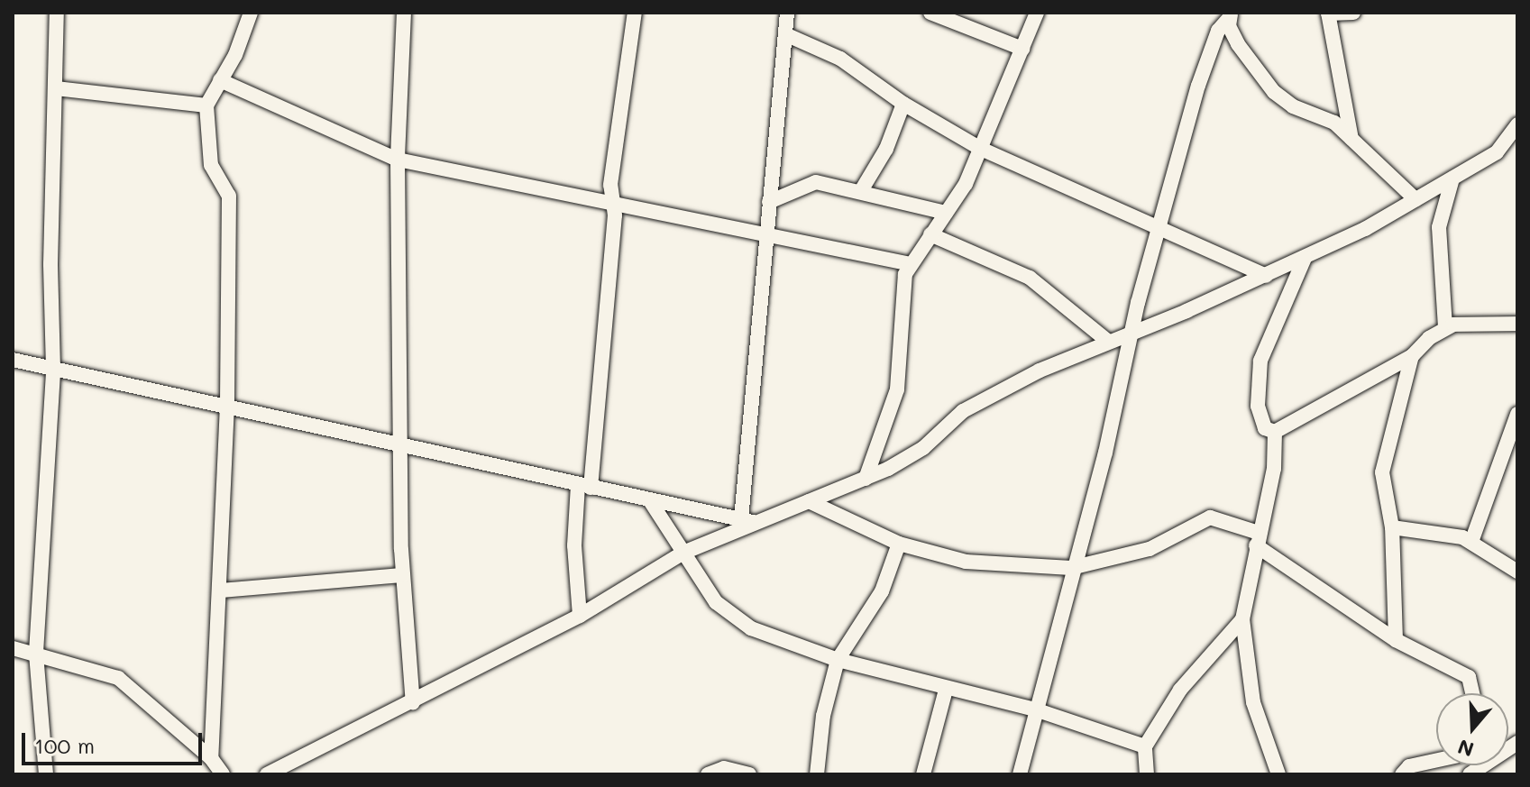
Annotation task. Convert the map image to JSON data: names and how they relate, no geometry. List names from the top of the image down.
{
  "scale_bar": "100 m",
  "north": "bottom"
}
